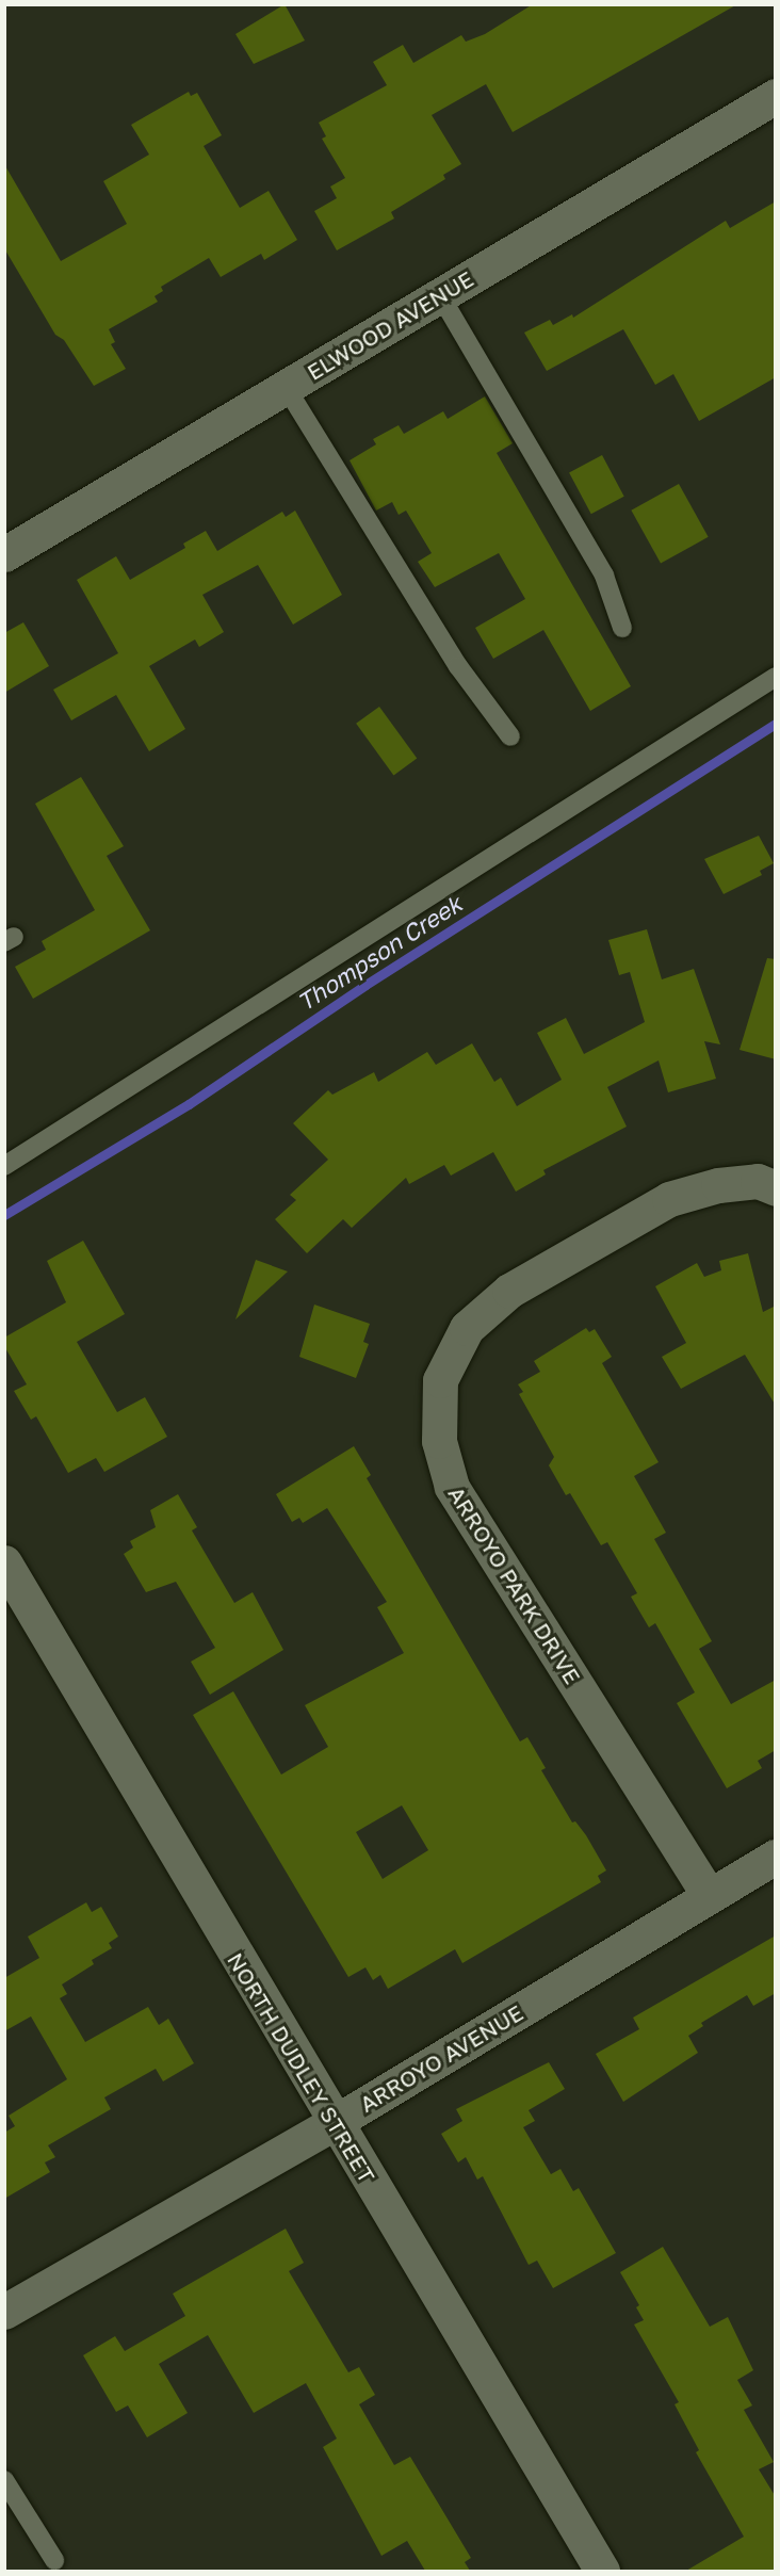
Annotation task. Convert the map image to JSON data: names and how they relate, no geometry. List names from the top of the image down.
{
  "streets": {
    "street": [
      "ELWOOD AVENUE",
      "ARROYO PARK DRIVE",
      "ARROYO AVENUE",
      "NORTH DUDLEY STREET"
    ]
  },
  "crossings": [
    ["ARROYO PARK DRIVE", "ARROYO AVENUE"],
    ["ARROYO AVENUE", "NORTH DUDLEY STREET"]
  ],
  "water": ["Thompson Creek"]
}
